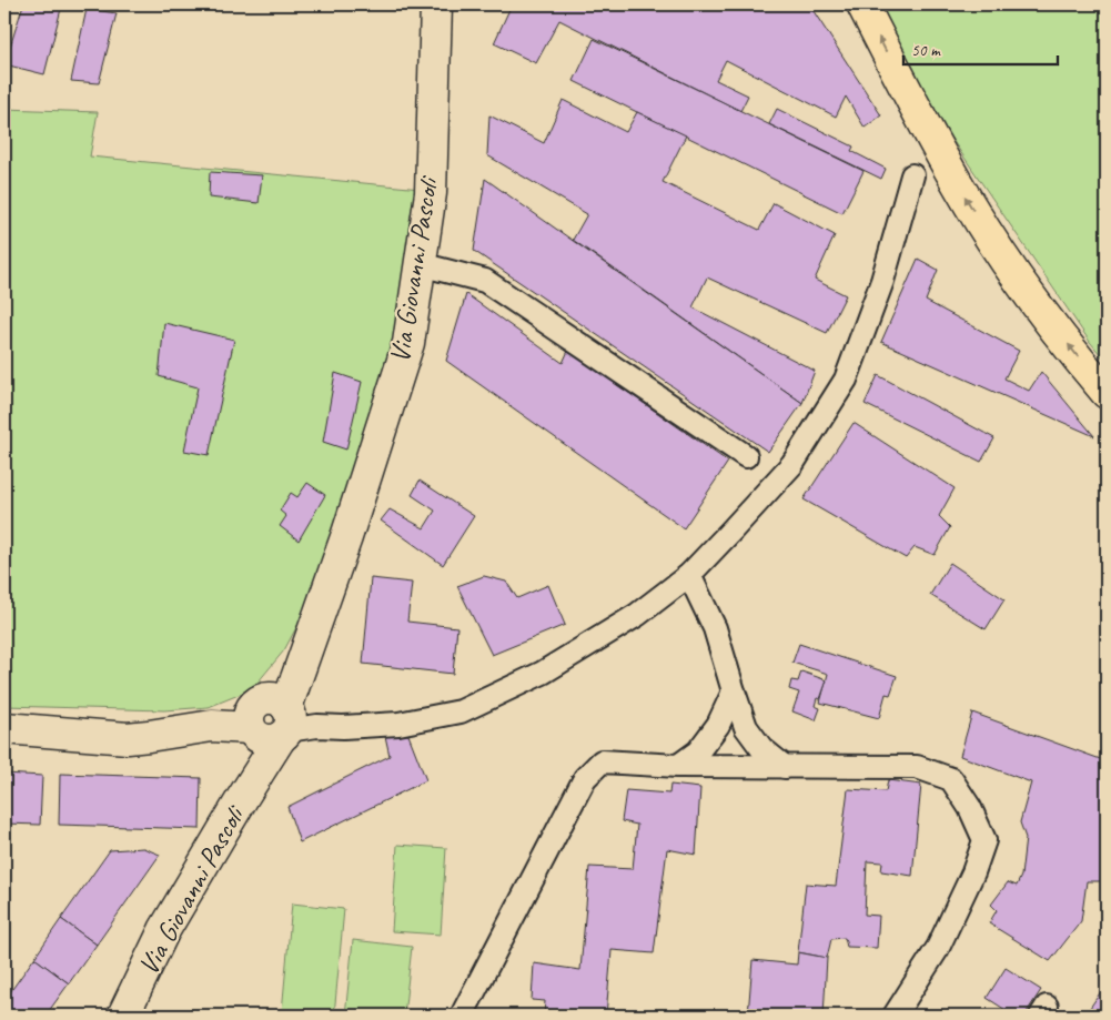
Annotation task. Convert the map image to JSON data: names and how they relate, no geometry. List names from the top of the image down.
{
  "streets": {
    "street": ["Via Giovanni Pascoli"]
  },
  "scale_bar": "50 m"
}
